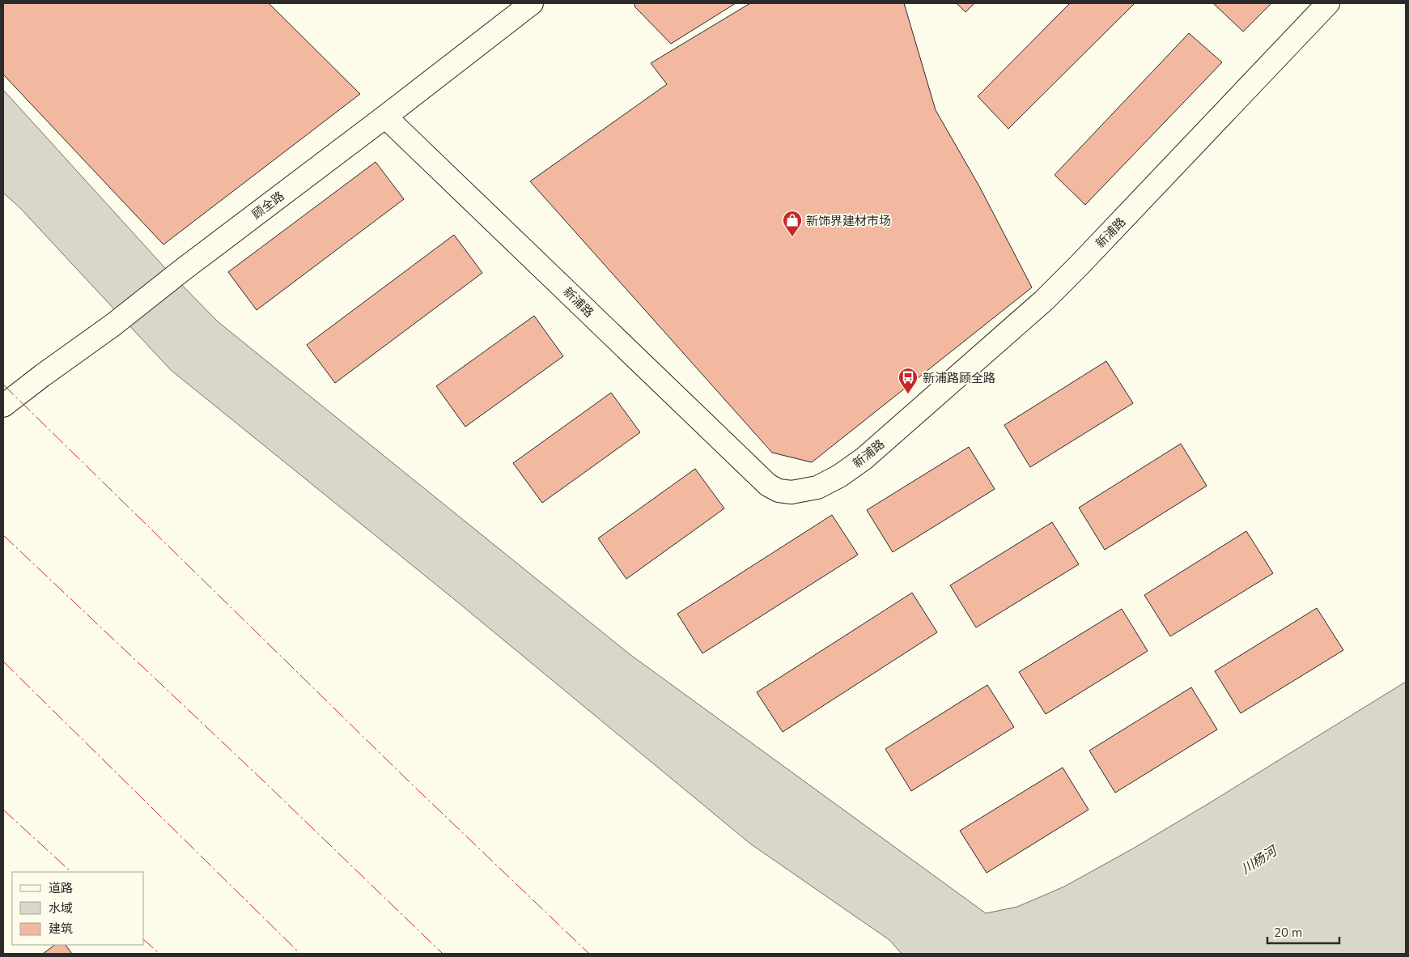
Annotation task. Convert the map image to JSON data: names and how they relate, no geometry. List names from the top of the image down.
{
  "streets": {
    "street": ["顾全路", "新浦路"]
  },
  "crossings": [
    ["顾全路", "新浦路"]
  ],
  "water": ["川杨河"],
  "places": {
    "shop": ["新饰界建材市场"],
    "bus stop": ["新浦路顾全路"]
  },
  "legend": ["道路", "水域", "建筑"],
  "scale_bar": "20 m"
}
